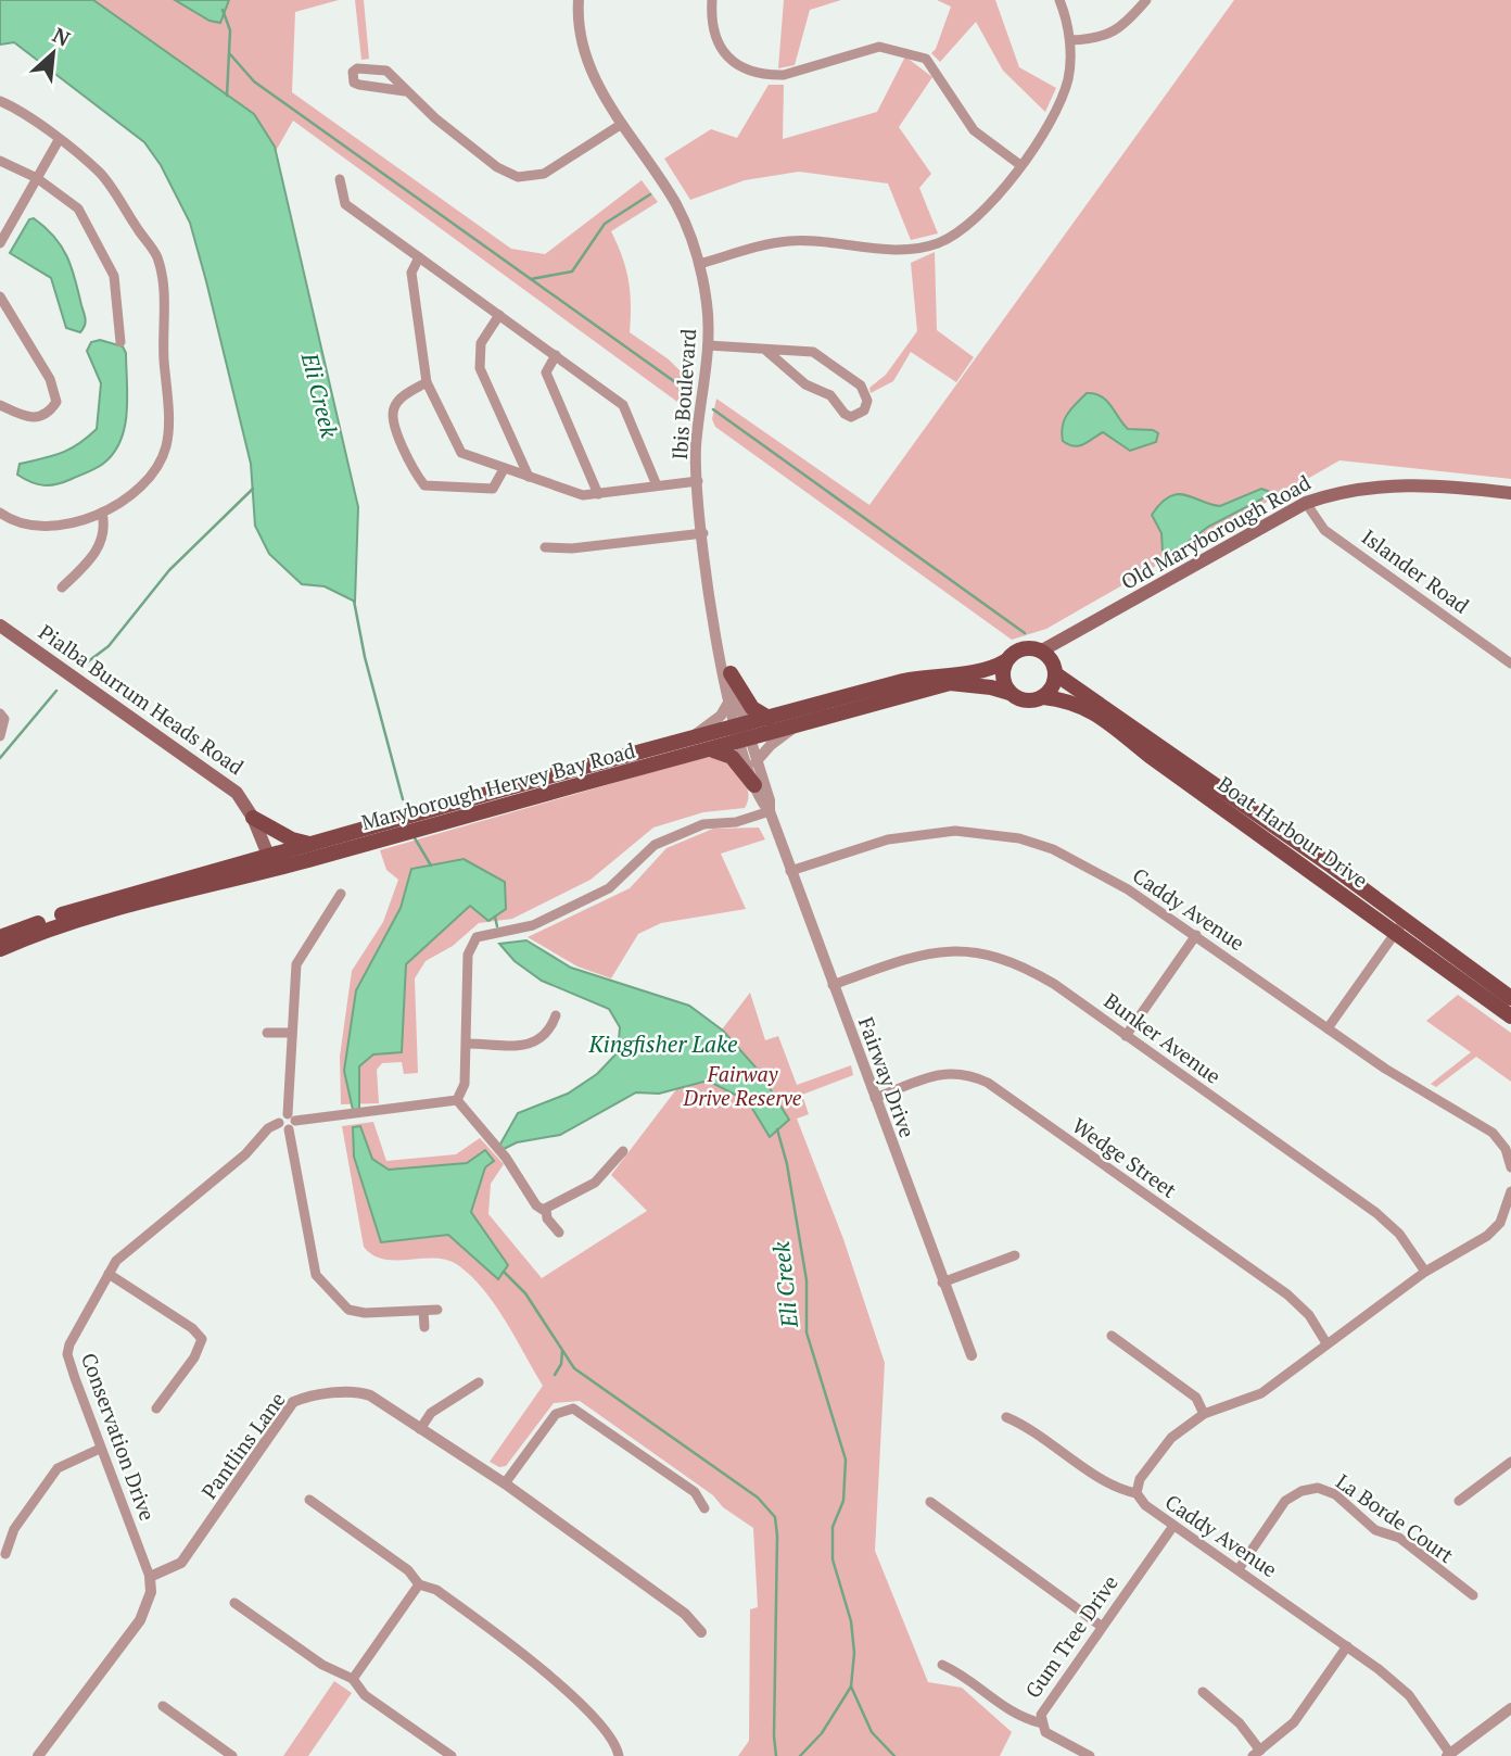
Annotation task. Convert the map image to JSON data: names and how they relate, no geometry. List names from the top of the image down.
{
  "streets": {
    "main road": [
      "Old Maryborough Road",
      "Pialba Burrum Heads Road",
      "Maryborough Hervey Bay Road",
      "Boat Harbour Drive"
    ],
    "street": [
      "Ibis Boulevard",
      "Islander Road",
      "Caddy Avenue",
      "Bunker Avenue",
      "Fairway Drive",
      "Wedge Street",
      "Conservation Drive",
      "Pantlins Lane",
      "La Borde Court",
      "Gum Tree Drive"
    ]
  },
  "crossings": [
    ["Ibis Boulevard", "Maryborough Hervey Bay Road"],
    ["Ibis Boulevard", "Fairway Drive"],
    ["Old Maryborough Road", "Islander Road"],
    ["Old Maryborough Road", "Maryborough Hervey Bay Road"],
    ["Old Maryborough Road", "Boat Harbour Drive"],
    ["Pialba Burrum Heads Road", "Maryborough Hervey Bay Road"],
    ["Maryborough Hervey Bay Road", "Boat Harbour Drive"],
    ["Maryborough Hervey Bay Road", "Fairway Drive"],
    ["Caddy Avenue", "Bunker Avenue"],
    ["Caddy Avenue", "Fairway Drive"],
    ["Caddy Avenue", "Wedge Street"],
    ["Caddy Avenue", "La Borde Court"],
    ["Caddy Avenue", "Gum Tree Drive"],
    ["Bunker Avenue", "Fairway Drive"],
    ["Fairway Drive", "Wedge Street"],
    ["Conservation Drive", "Pantlins Lane"]
  ],
  "water": ["Eli Creek", "Kingfisher Lake"],
  "parks": ["Fairway Drive Reserve"],
  "north": "top right"
}
